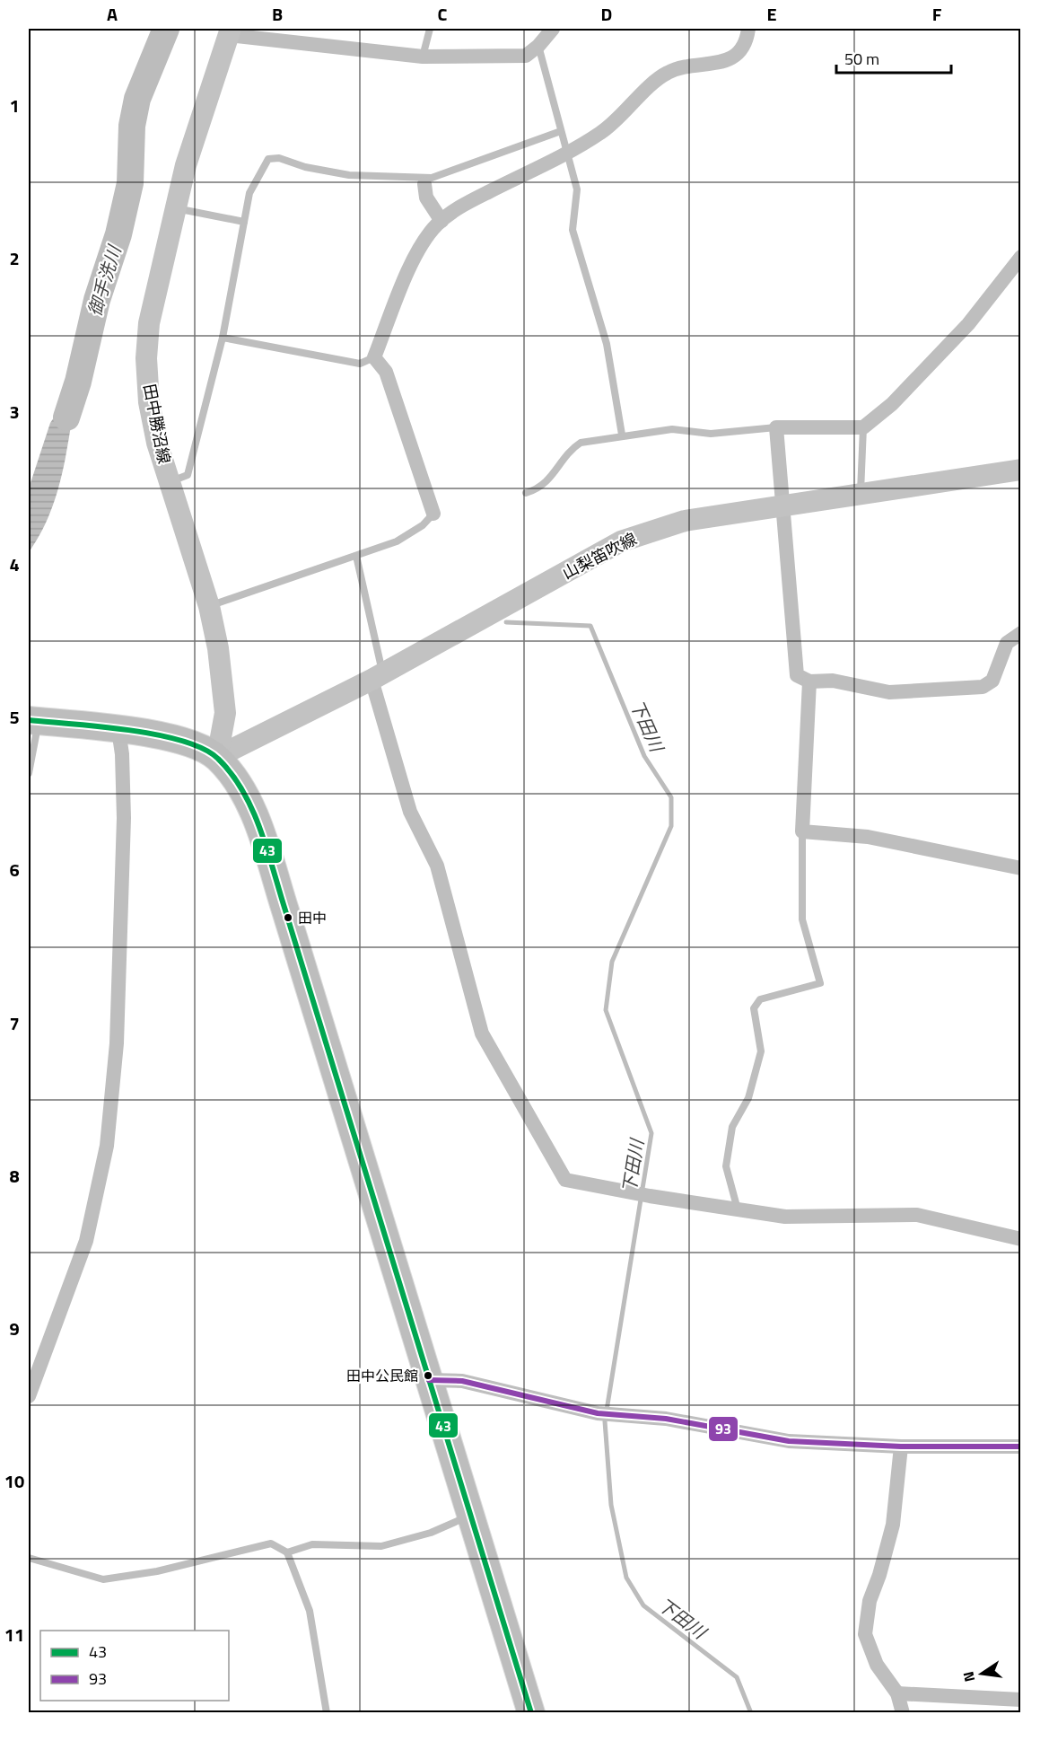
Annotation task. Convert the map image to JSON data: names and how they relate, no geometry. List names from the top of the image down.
{
  "streets": {
    "main road": ["田中勝沼線", "山梨笛吹線"]
  },
  "crossings": [
    ["田中勝沼線", "山梨笛吹線"]
  ],
  "water": ["御手洗川", "下田川"],
  "places": ["田中", "田中公民館"],
  "lines": ["transit line 43", "transit line 93"],
  "legend": ["43", "93"],
  "scale_bar": "50 m",
  "north": "left",
  "grid": {
    "columns": [
      "A",
      "B",
      "C",
      "D",
      "E",
      "F"
    ],
    "rows": [
      "1",
      "2",
      "3",
      "4",
      "5",
      "6",
      "7",
      "8",
      "9",
      "10",
      "11"
    ]
  }
}
